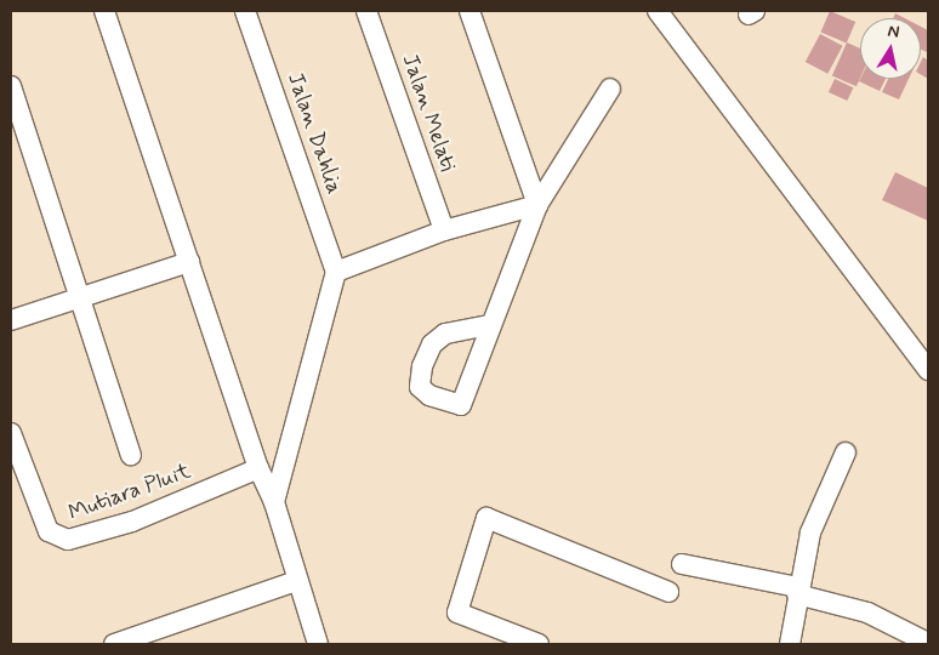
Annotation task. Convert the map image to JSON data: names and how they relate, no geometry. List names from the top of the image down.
{
  "streets": {
    "street": ["Jalan Melati", "Jalan Dahlia", "Mutiara Pluit"]
  },
  "north": "top"
}
